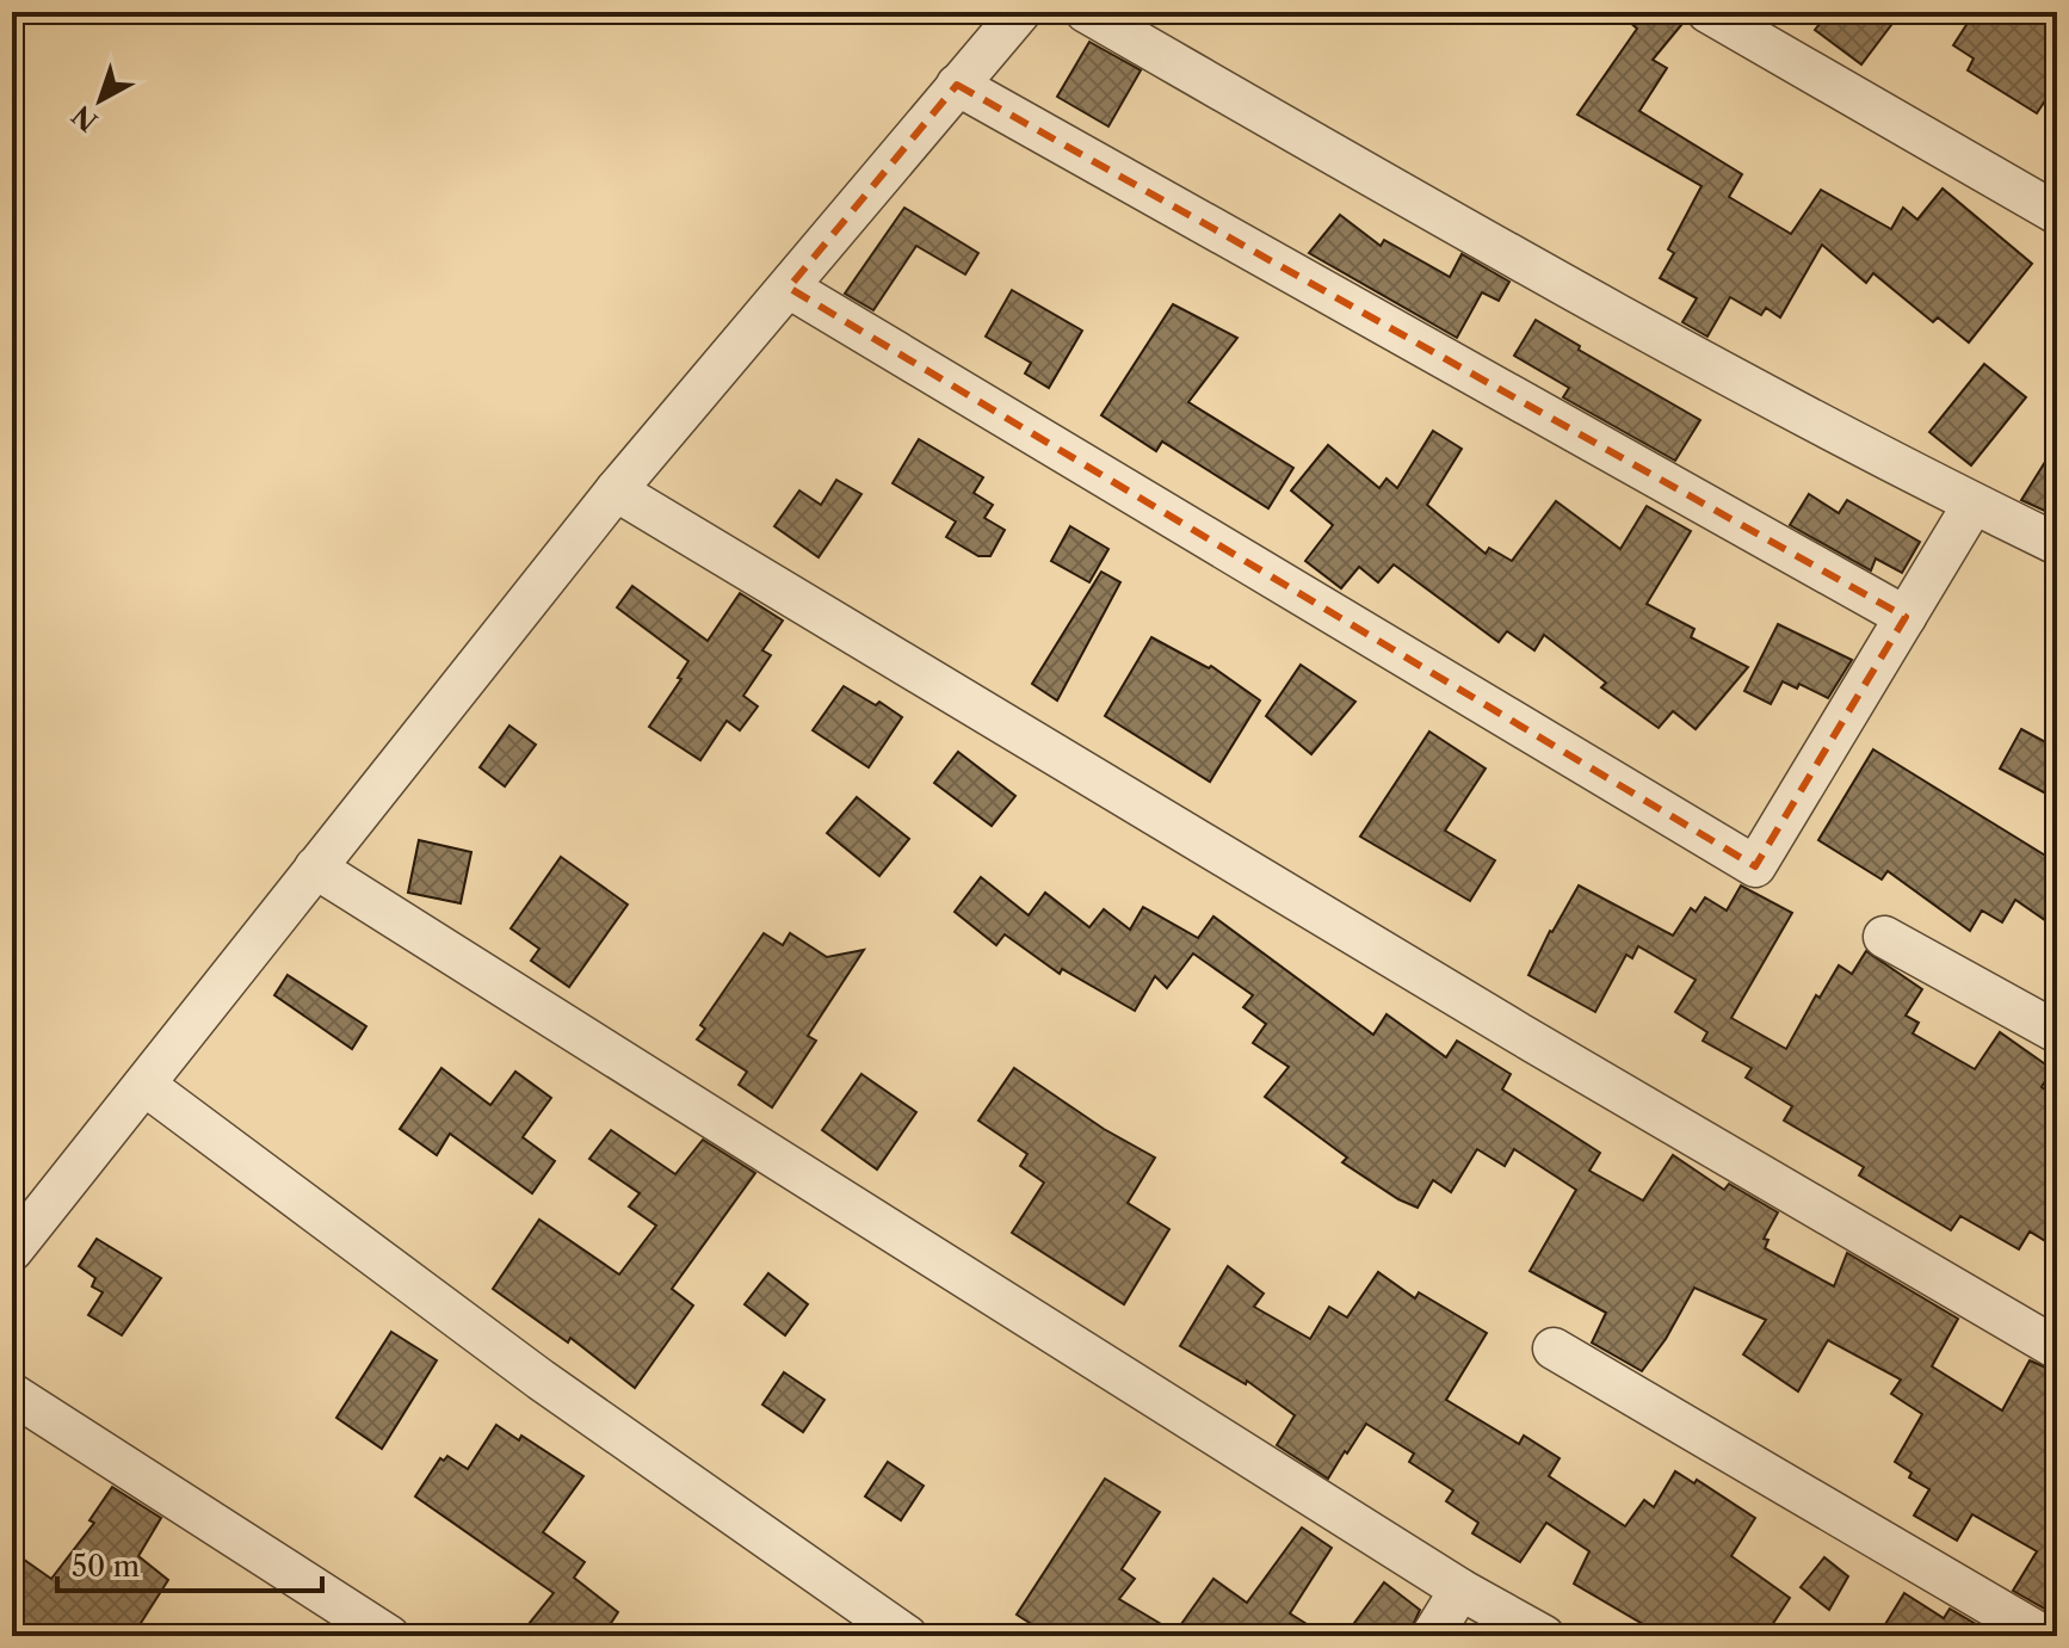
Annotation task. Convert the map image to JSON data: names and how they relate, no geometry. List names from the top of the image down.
{
  "scale_bar": "50 m",
  "north": "bottom left"
}
